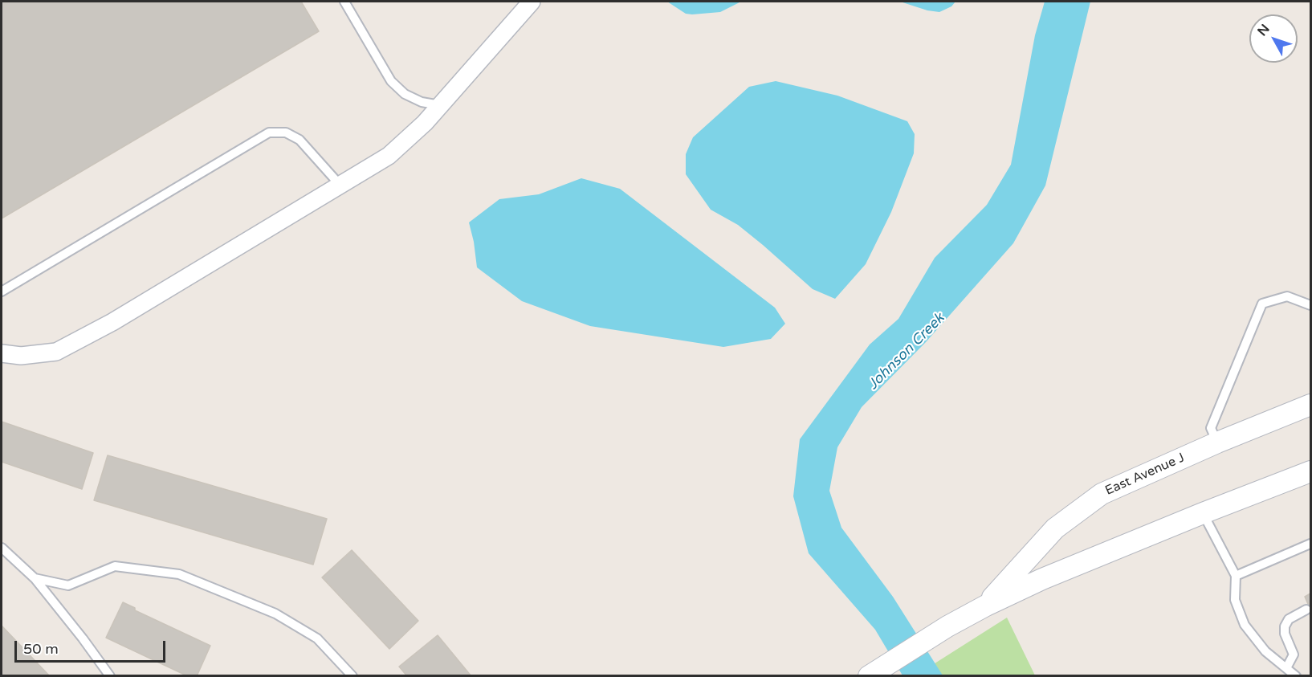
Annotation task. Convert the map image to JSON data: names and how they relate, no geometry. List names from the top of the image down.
{
  "streets": {
    "street": ["East Avenue J"]
  },
  "water": ["Johnson Creek"],
  "scale_bar": "50 m",
  "north": "top left"
}
